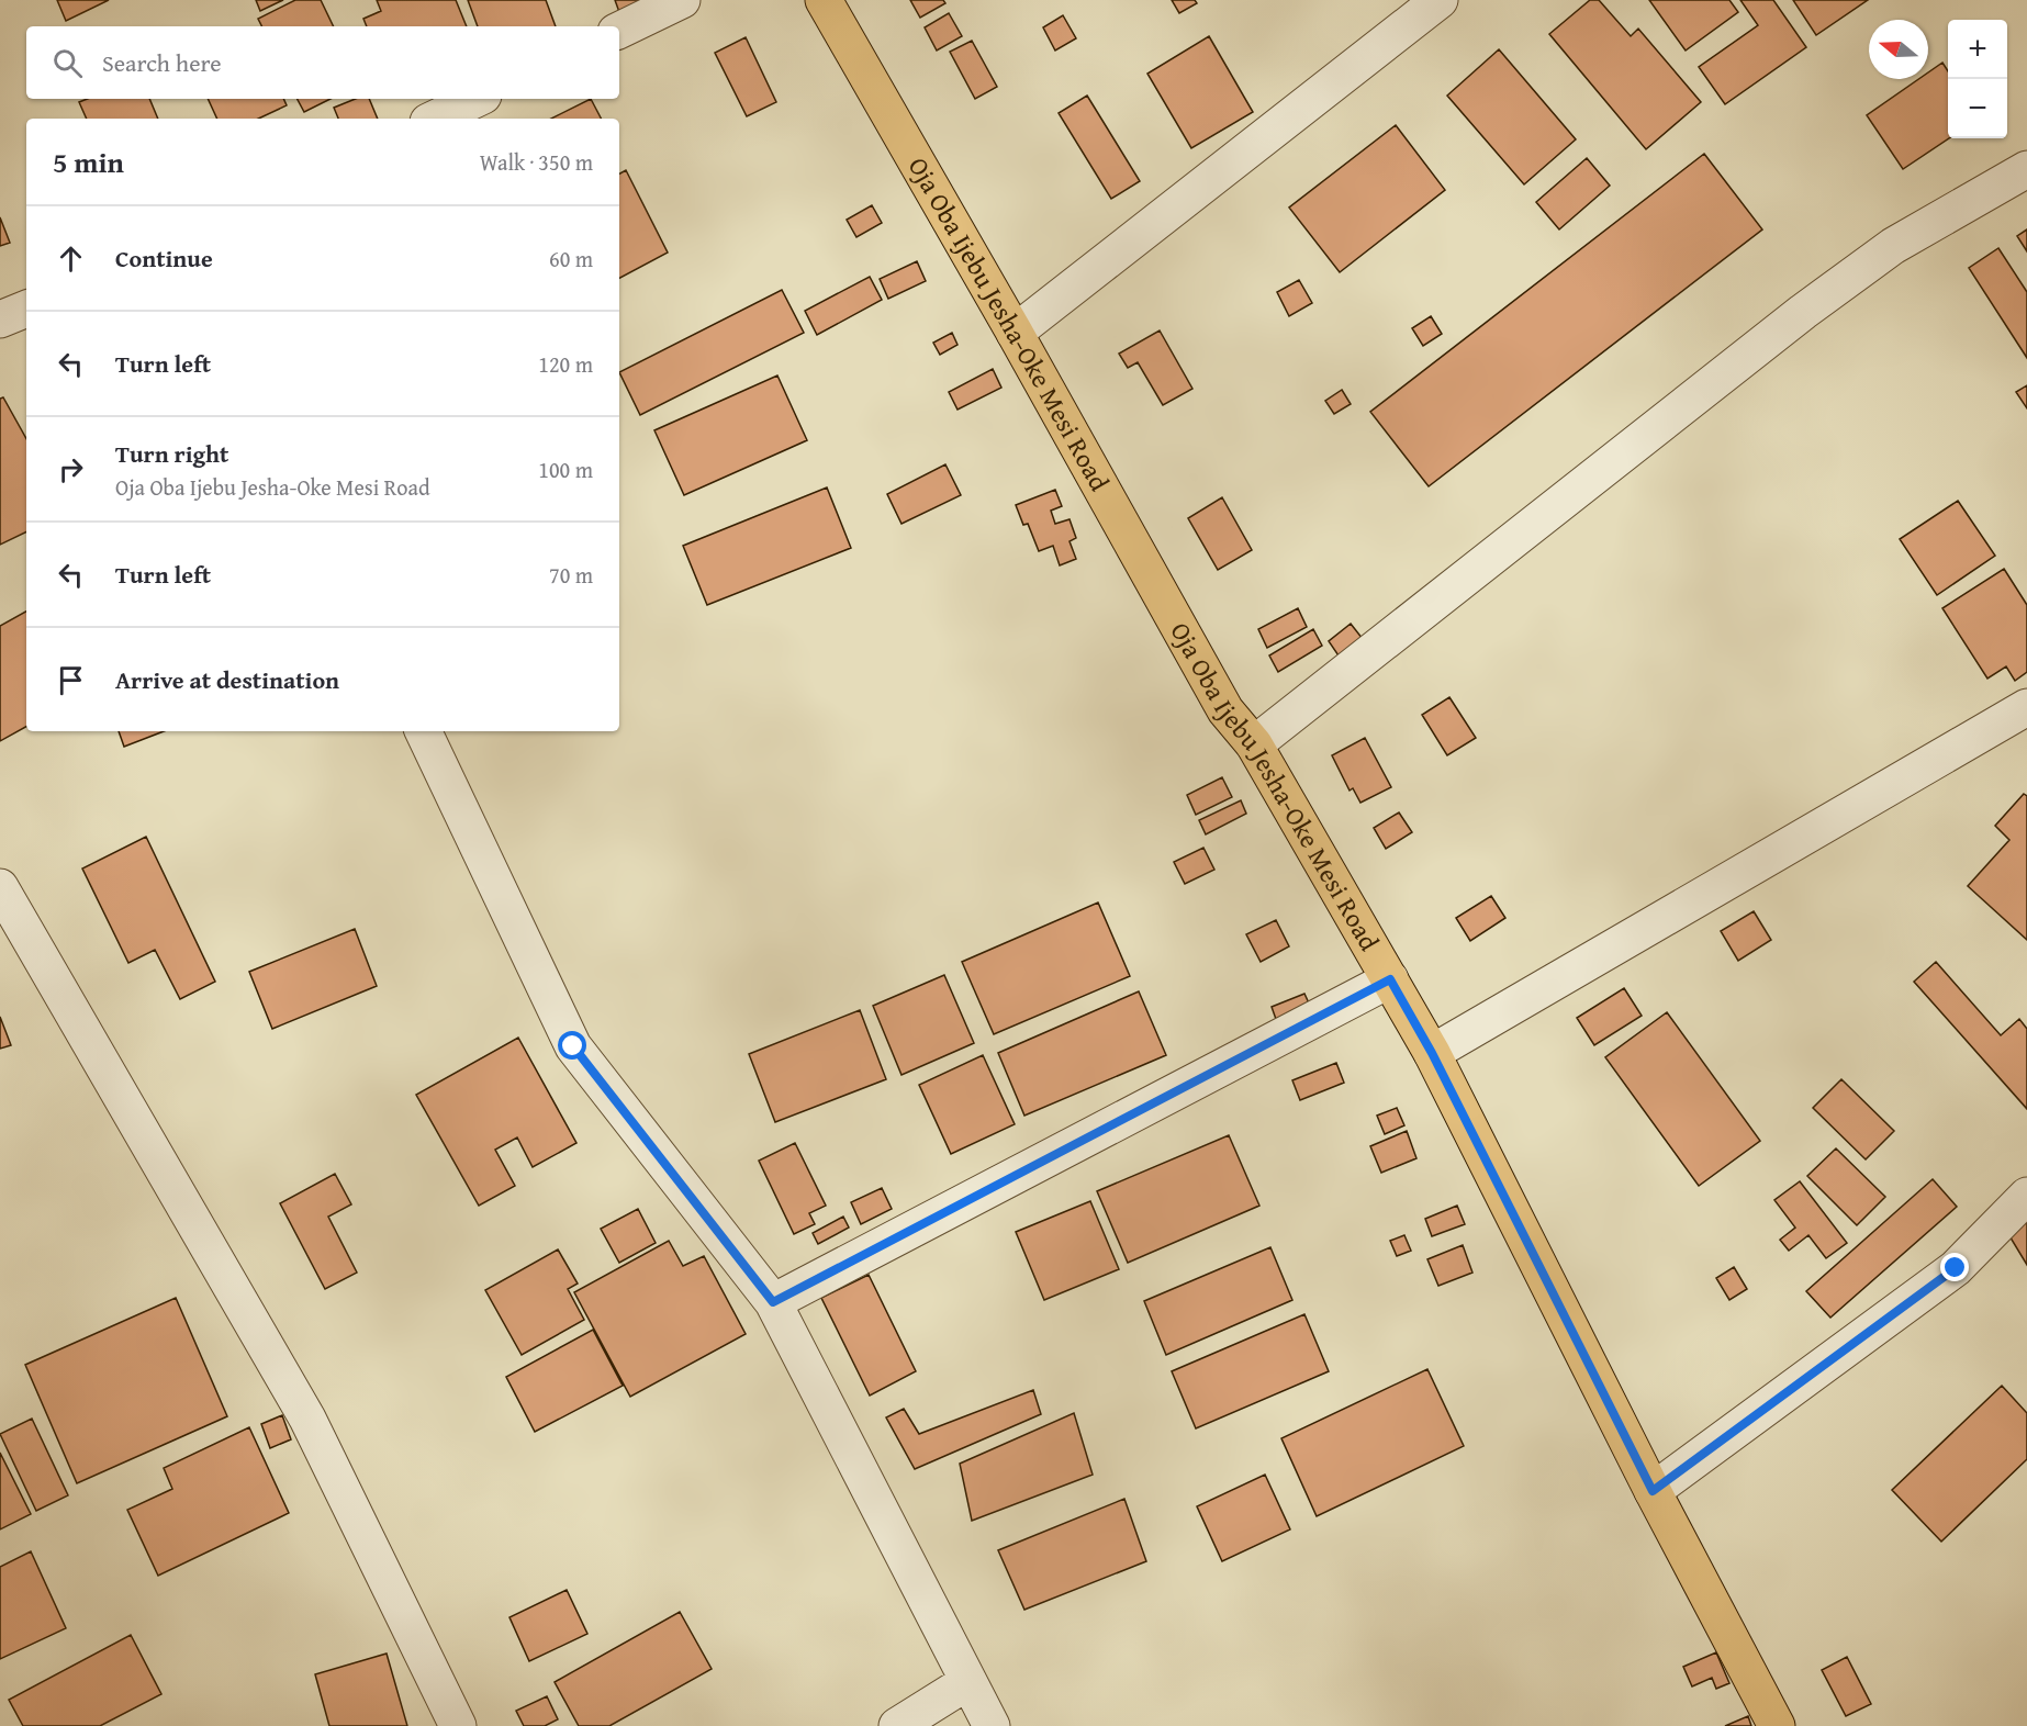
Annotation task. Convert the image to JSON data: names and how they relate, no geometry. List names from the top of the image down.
{
  "streets": {
    "main road": ["Oja Oba Ijebu Jesha-Oke Mesi Road"]
  },
  "north": "left",
  "page": {
    "map_buttons": ["+", "−"],
    "search": "Search here",
    "heading": ["5 min", "Walk · 350 m"],
    "list": [
      ["Continue", "60 m"],
      ["Turn left", "120 m"],
      ["Turn right", "Oja Oba Ijebu Jesha-Oke Mesi Road", "100 m"],
      ["Turn left", "70 m"],
      "Arrive at destination"
    ]
  }
}
